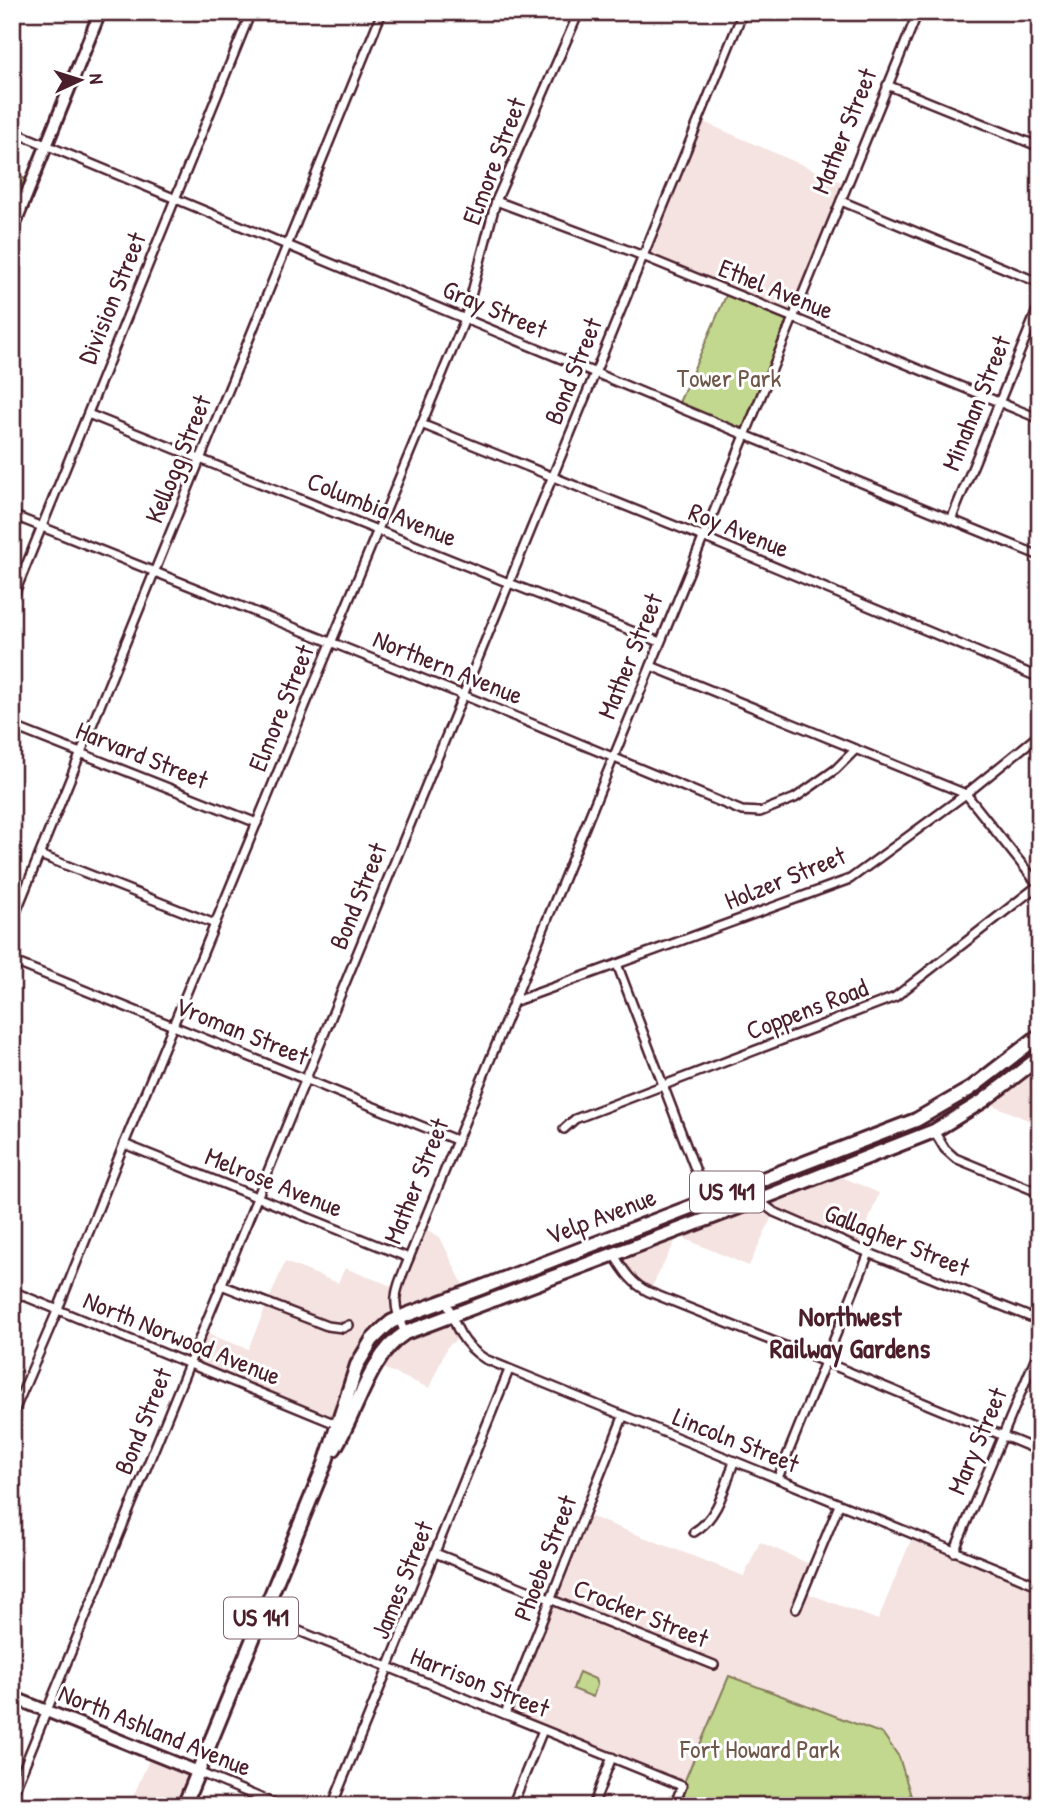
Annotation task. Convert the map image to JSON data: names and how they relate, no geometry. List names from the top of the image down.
{
  "streets": {
    "main road": ["US 141", "Velp Avenue"],
    "street": [
      "Mather Street",
      "Elmore Street",
      "Ethel Avenue",
      "Division Street",
      "Gray Street",
      "Bond Street",
      "Minahan Street",
      "Kellogg Street",
      "Columbia Avenue",
      "Roy Avenue",
      "Northern Avenue",
      "Harvard Street",
      "Holzer Street",
      "Coppens Road",
      "Vroman Street",
      "Melrose Avenue",
      "Gallagher Street",
      "North Norwood Avenue",
      "Lincoln Street",
      "Mary Street",
      "Phoebe Street",
      "James Street",
      "Crocker Street",
      "Harrison Street",
      "North Ashland Avenue"
    ]
  },
  "crossings": [
    ["Mather Street", "Ethel Avenue"],
    ["Mather Street", "Gray Street"],
    ["Mather Street", "Columbia Avenue"],
    ["Mather Street", "Roy Avenue"],
    ["Mather Street", "Northern Avenue"],
    ["Mather Street", "Holzer Street"],
    ["Mather Street", "Vroman Street"],
    ["Mather Street", "Melrose Avenue"],
    ["Mather Street", "US 141"],
    ["Mather Street", "Velp Avenue"],
    ["Elmore Street", "Ethel Avenue"],
    ["Elmore Street", "Gray Street"],
    ["Elmore Street", "Columbia Avenue"],
    ["Elmore Street", "Roy Avenue"],
    ["Elmore Street", "Northern Avenue"],
    ["Elmore Street", "Harvard Street"],
    ["Elmore Street", "Vroman Street"],
    ["Elmore Street", "Melrose Avenue"],
    ["Elmore Street", "North Norwood Avenue"],
    ["Ethel Avenue", "Bond Street"],
    ["Ethel Avenue", "Minahan Street"],
    ["Division Street", "Gray Street"],
    ["Division Street", "Columbia Avenue"],
    ["Division Street", "Northern Avenue"],
    ["Gray Street", "Bond Street"],
    ["Gray Street", "Minahan Street"],
    ["Gray Street", "Kellogg Street"],
    ["Bond Street", "Columbia Avenue"],
    ["Bond Street", "Roy Avenue"],
    ["Bond Street", "Northern Avenue"],
    ["Bond Street", "Vroman Street"],
    ["Bond Street", "Melrose Avenue"],
    ["Bond Street", "North Norwood Avenue"],
    ["Bond Street", "North Ashland Avenue"],
    ["Kellogg Street", "Columbia Avenue"],
    ["Kellogg Street", "Northern Avenue"],
    ["Kellogg Street", "Harvard Street"],
    ["US 141", "Velp Avenue"],
    ["US 141", "North Norwood Avenue"],
    ["US 141", "Harrison Street"],
    ["US 141", "North Ashland Avenue"],
    ["Velp Avenue", "Gallagher Street"],
    ["Velp Avenue", "Lincoln Street"],
    ["Lincoln Street", "Mary Street"],
    ["Lincoln Street", "Phoebe Street"],
    ["Lincoln Street", "James Street"],
    ["Phoebe Street", "Crocker Street"],
    ["Phoebe Street", "Harrison Street"],
    ["James Street", "Crocker Street"],
    ["James Street", "Harrison Street"]
  ],
  "districts": ["Northwest Railway Gardens"],
  "parks": ["Tower Park", "Fort Howard Park"],
  "north": "right"
}
